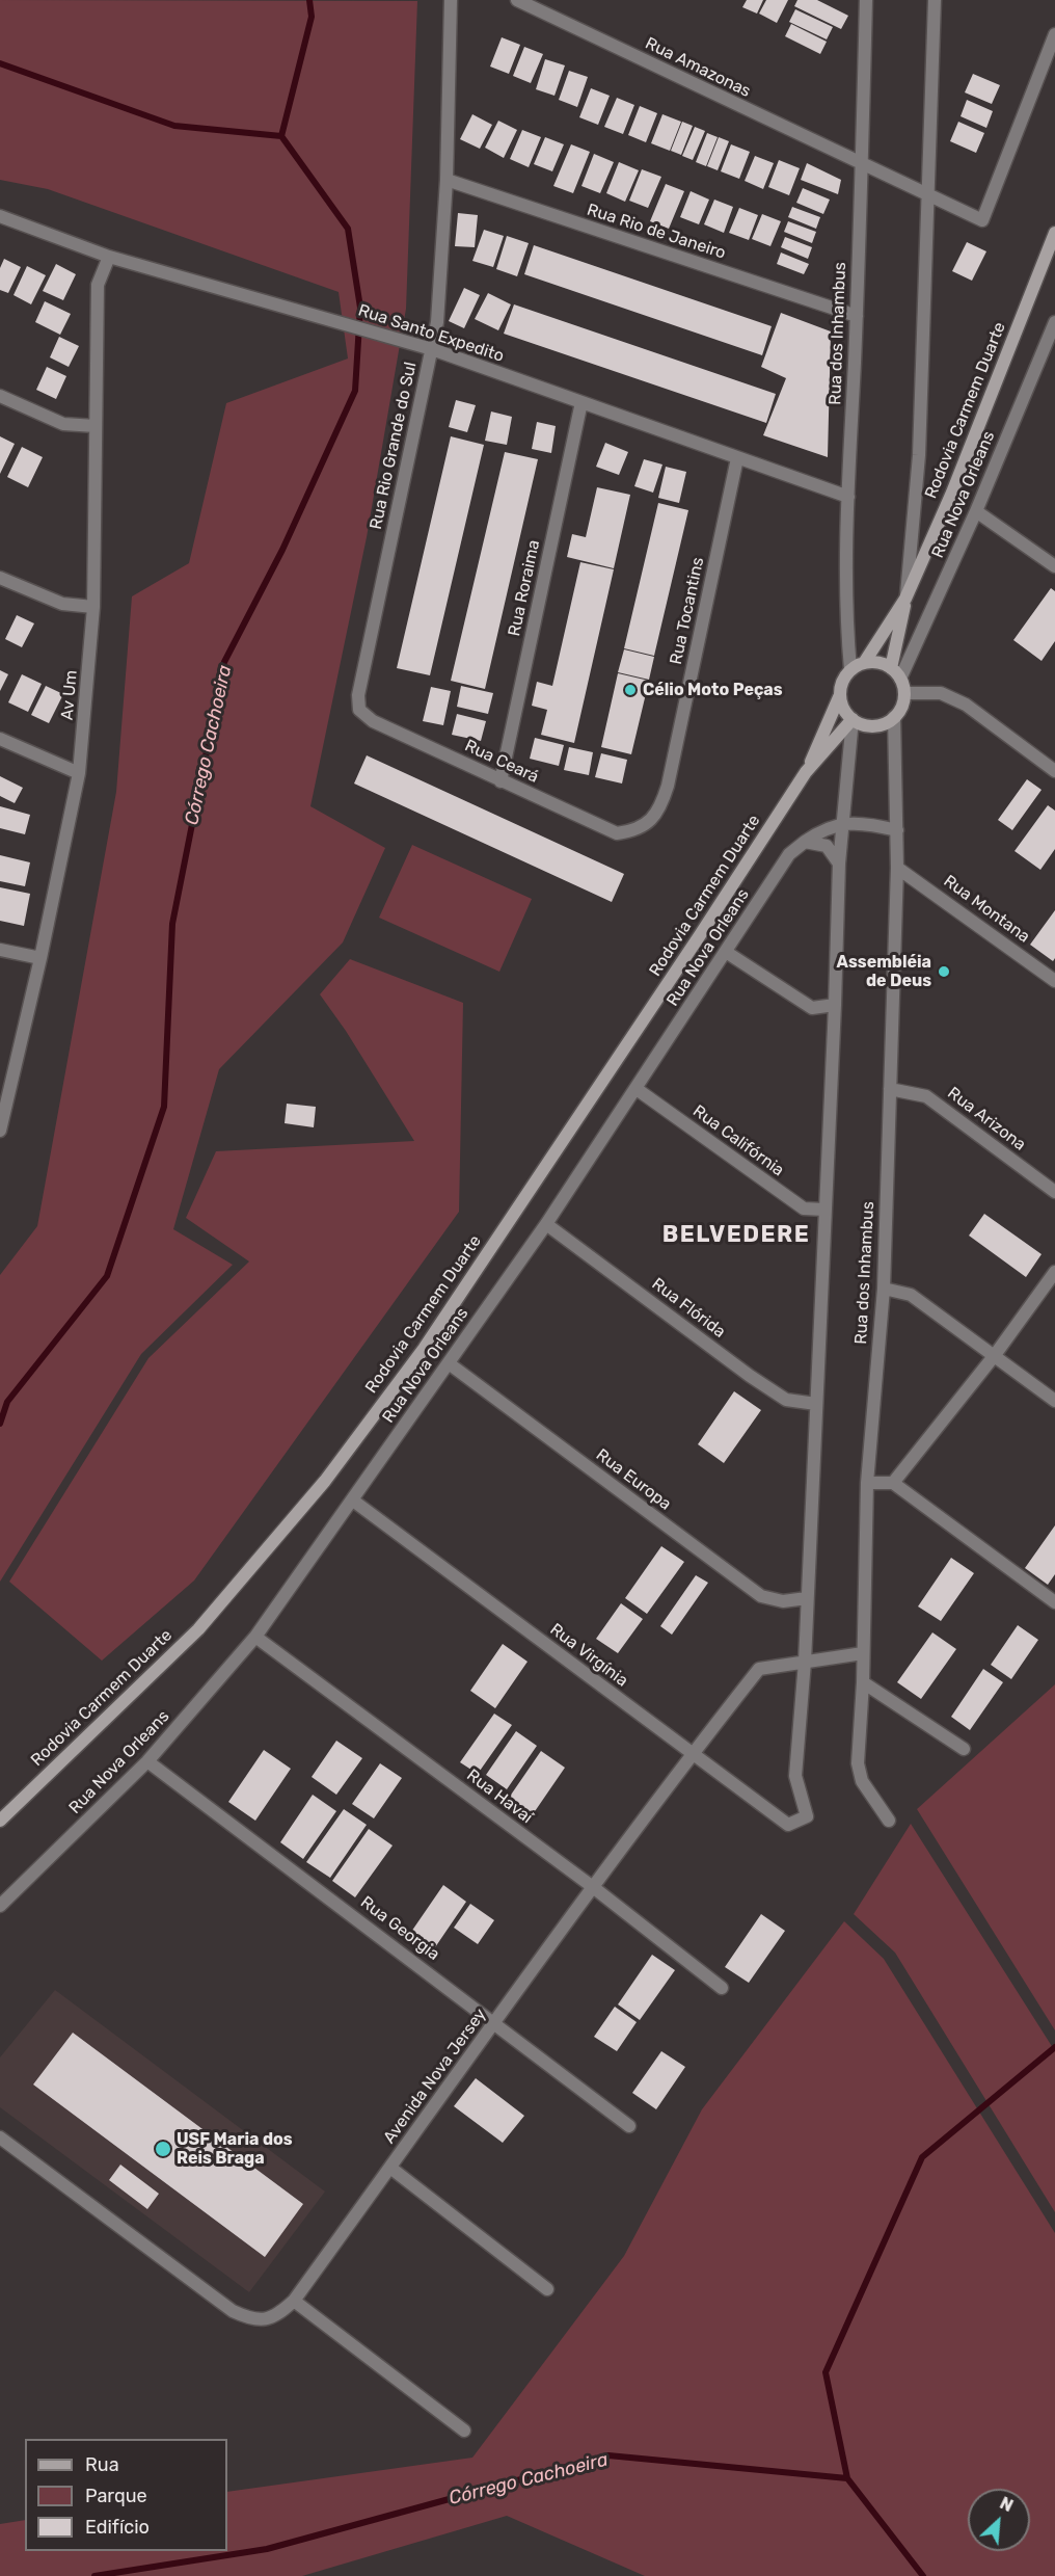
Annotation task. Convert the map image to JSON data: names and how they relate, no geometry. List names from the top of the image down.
{
  "streets": {
    "street": [
      "Rua Amazonas",
      "Rua Rio de Janeiro",
      "Rua Santo Expedito",
      "Rua dos Inhambus",
      "Rodovia Carmem Duarte",
      "Rua Rio Grande do Sul",
      "Rua Nova Orleans",
      "Rua Roraima",
      "Rua Tocantins",
      "Av Um",
      "Rua Ceará",
      "Rua Montana",
      "Rua Arizona",
      "Rua Califórnia",
      "Rua Flórida",
      "Rua Europa",
      "Rua Virgínia",
      "Rua Havaí",
      "Rua Georgia",
      "Avenida Nova Jersey"
    ]
  },
  "crossings": [
    ["Rua Amazonas", "Rua dos Inhambus"],
    ["Rua Rio de Janeiro", "Rua dos Inhambus"],
    ["Rua Rio de Janeiro", "Rua Rio Grande do Sul"],
    ["Rua Santo Expedito", "Rua dos Inhambus"],
    ["Rua Santo Expedito", "Rua Rio Grande do Sul"],
    ["Rua Santo Expedito", "Rua Roraima"],
    ["Rua Santo Expedito", "Rua Tocantins"],
    ["Rua Santo Expedito", "Av Um"],
    ["Rua dos Inhambus", "Rodovia Carmem Duarte"],
    ["Rua dos Inhambus", "Rua Nova Orleans"],
    ["Rua dos Inhambus", "Rua Montana"],
    ["Rua dos Inhambus", "Rua Arizona"],
    ["Rua dos Inhambus", "Avenida Nova Jersey"],
    ["Rodovia Carmem Duarte", "Rua Nova Orleans"],
    ["Rua Rio Grande do Sul", "Rua Ceará"],
    ["Rua Nova Orleans", "Rua Califórnia"],
    ["Rua Nova Orleans", "Rua Flórida"],
    ["Rua Nova Orleans", "Rua Europa"],
    ["Rua Nova Orleans", "Rua Virgínia"],
    ["Rua Nova Orleans", "Rua Havaí"],
    ["Rua Nova Orleans", "Rua Georgia"],
    ["Rua Roraima", "Rua Ceará"],
    ["Rua Tocantins", "Rua Ceará"],
    ["Rua Virgínia", "Avenida Nova Jersey"],
    ["Rua Havaí", "Avenida Nova Jersey"],
    ["Rua Georgia", "Avenida Nova Jersey"]
  ],
  "districts": ["BELVEDERE"],
  "water": ["Córrego Cachoeira"],
  "places": ["Célio Moto Peças", "Assembléia de Deus", "USF Maria dos Reis Braga"],
  "legend": ["Rua", "Parque", "Edifício"],
  "north": "top right"
}
